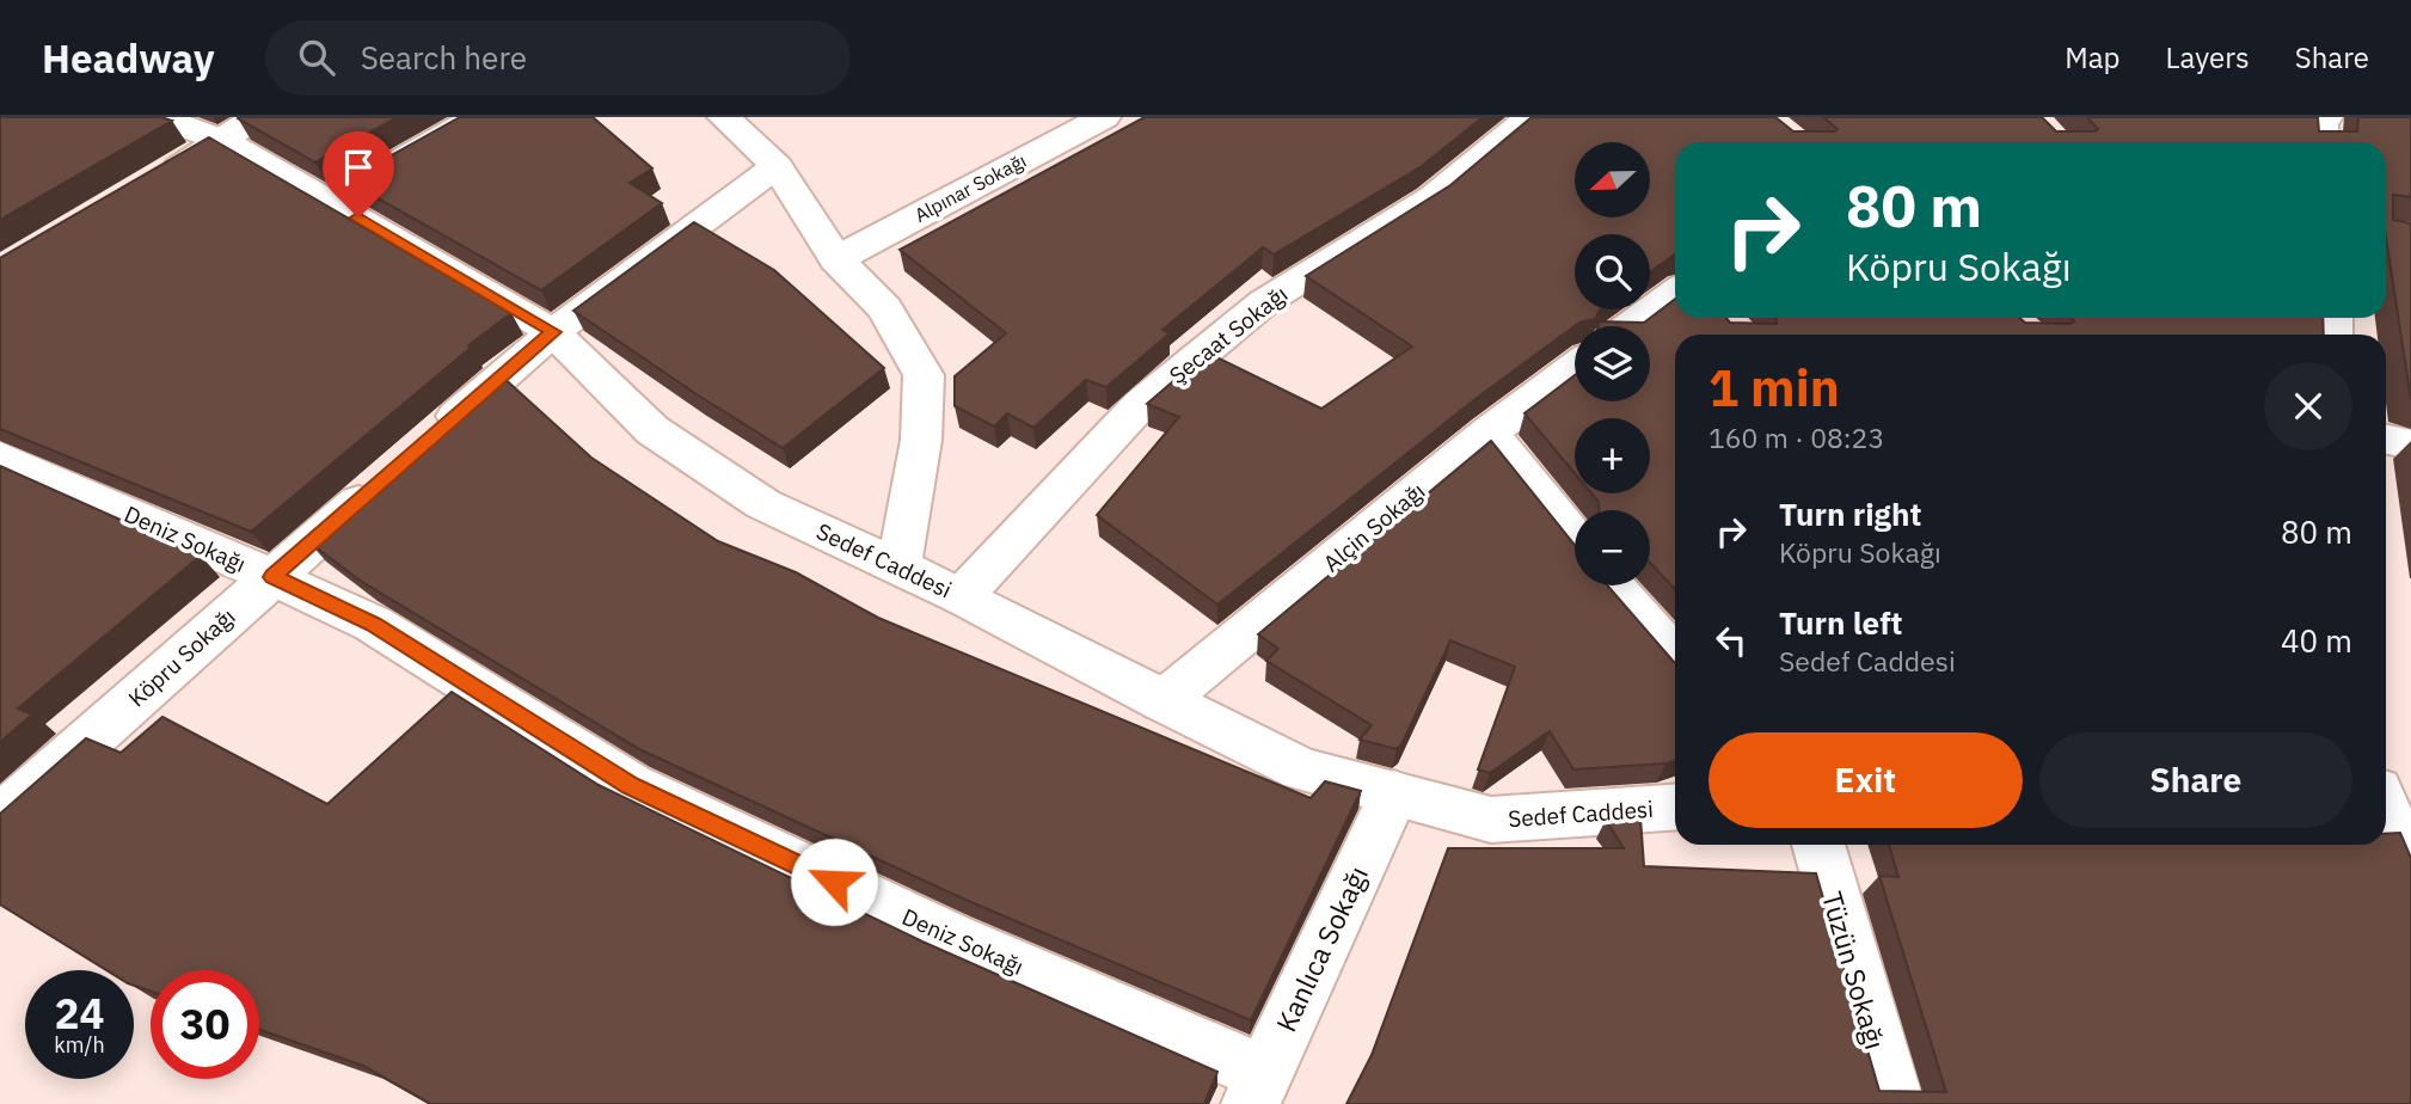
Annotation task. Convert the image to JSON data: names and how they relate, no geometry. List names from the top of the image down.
{
  "streets": {
    "street": [
      "Alpınar Sokağı",
      "Şecaat Sokağı",
      "Alçin Sokağı",
      "Deniz Sokağı",
      "Sedef Caddesi",
      "Köpru Sokağı",
      "Kanlıca Sokağı",
      "Tüzün Sokağı"
    ]
  },
  "crossings": [
    ["Şecaat Sokağı", "Sedef Caddesi"],
    ["Alçin Sokağı", "Sedef Caddesi"],
    ["Deniz Sokağı", "Köpru Sokağı"],
    ["Deniz Sokağı", "Kanlıca Sokağı"],
    ["Sedef Caddesi", "Kanlıca Sokağı"]
  ],
  "north": "left",
  "page": {
    "header": "Headway",
    "search": "Search here",
    "nav": ["Map", "Layers", "Share"],
    "map_buttons": ["+", "−"],
    "turn": ["80 m", "Köpru Sokağı"],
    "heading": ["1 min", "160 m · 08:23"],
    "list": [
      {
        "name": "Turn right",
        "note": "Köpru Sokağı",
        "value": "80 m"
      },
      {
        "name": "Turn left",
        "note": "Sedef Caddesi",
        "value": "40 m"
      }
    ],
    "buttons": ["Exit", "Share"],
    "speed": "24 km/h",
    "limit": "30"
  }
}
